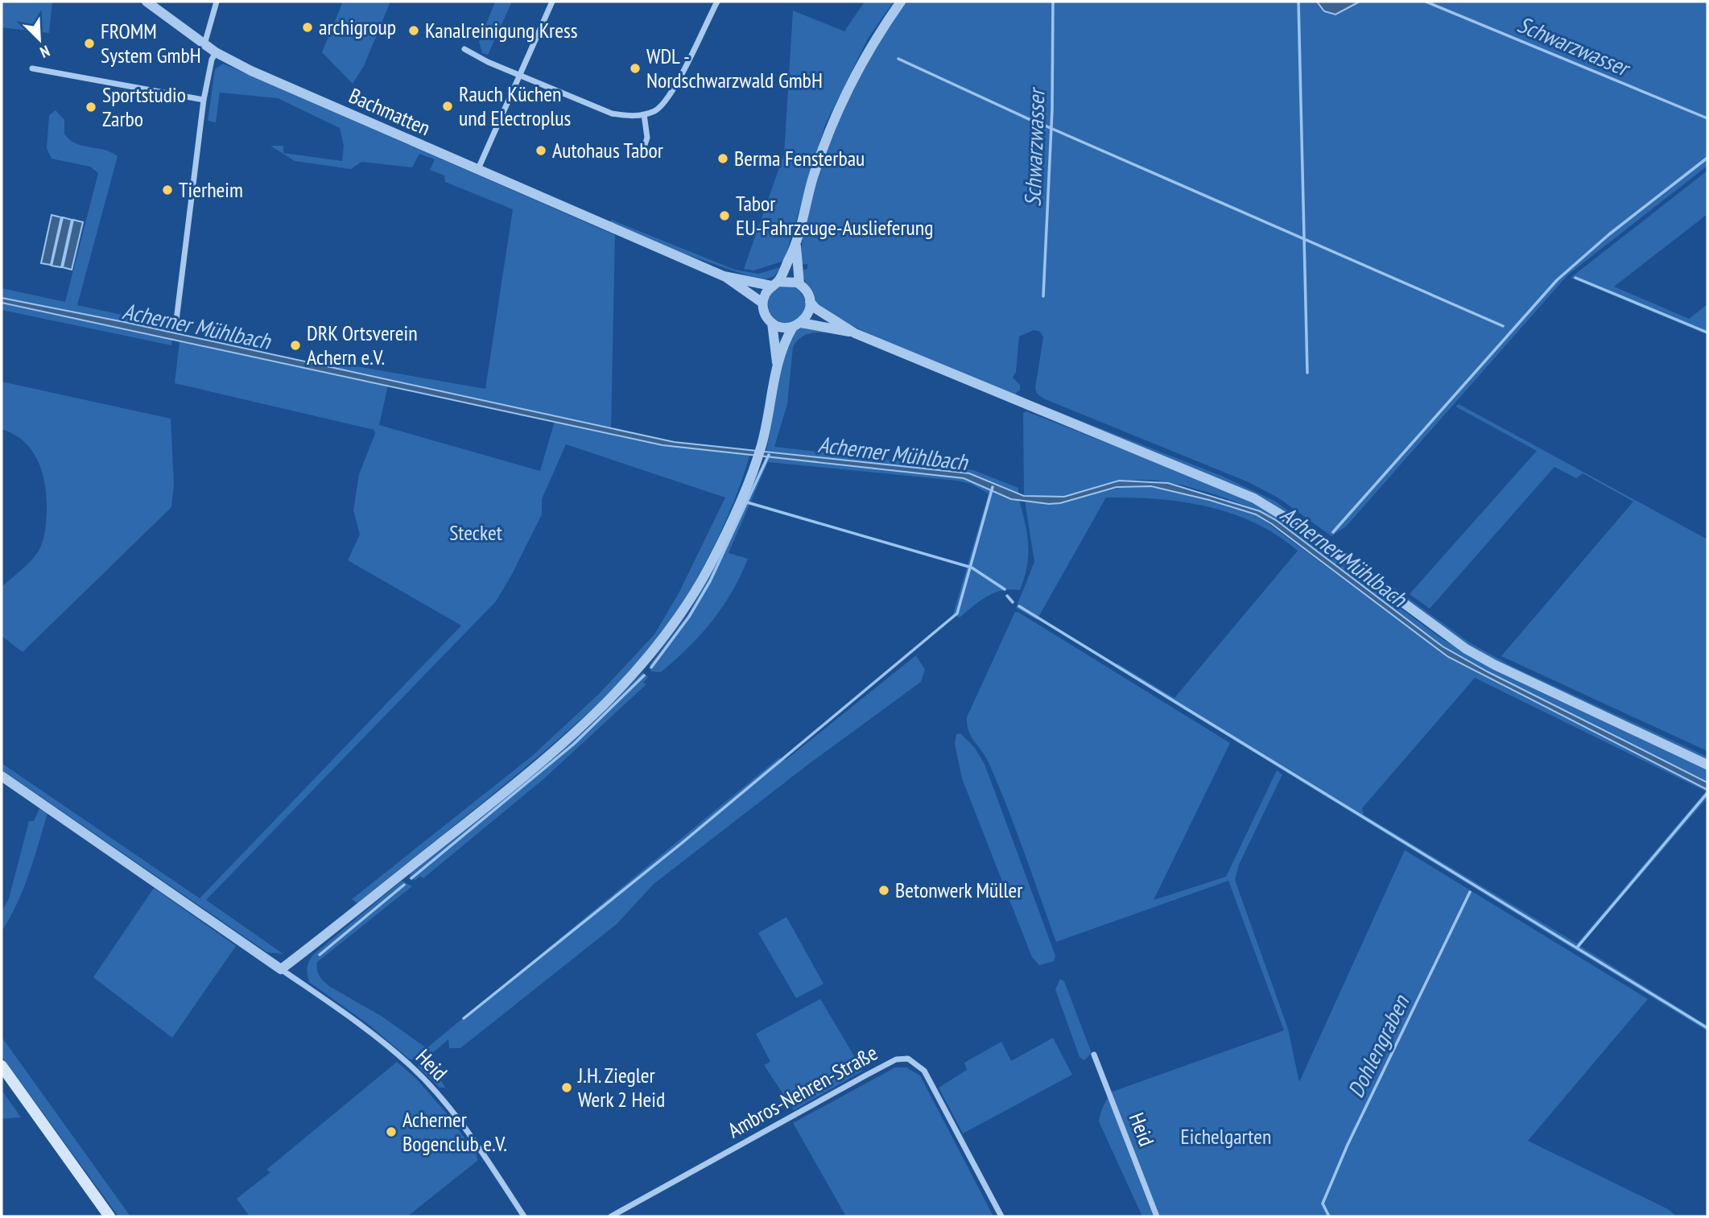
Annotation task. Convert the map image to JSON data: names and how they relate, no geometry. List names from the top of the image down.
{
  "streets": {
    "street": ["Bachmatten", "Heid", "Ambros-Nehren-Straße"]
  },
  "water": ["Schwarzwasser", "Acherner Mühlbach", "Dohlengraben"],
  "parks": ["Stecket", "Eichelgarten"],
  "places": [
    "archigroup",
    "Kanalreinigung Kress",
    "FROMM System GmbH",
    "WDL - Nordschwarzwald GmbH",
    "Rauch Küchen und Electroplus",
    "Sportstudio Zarbo",
    "Autohaus Tabor",
    "Berma Fensterbau",
    "Tierheim",
    "Tabor EU-Fahrzeuge-Auslieferung",
    "DRK Ortsverein Achern e.V.",
    "Betonwerk Müller",
    "J.H. Ziegler Werk 2 Heid",
    "Acherner Bogenclub e.V."
  ],
  "north": "bottom right"
}
